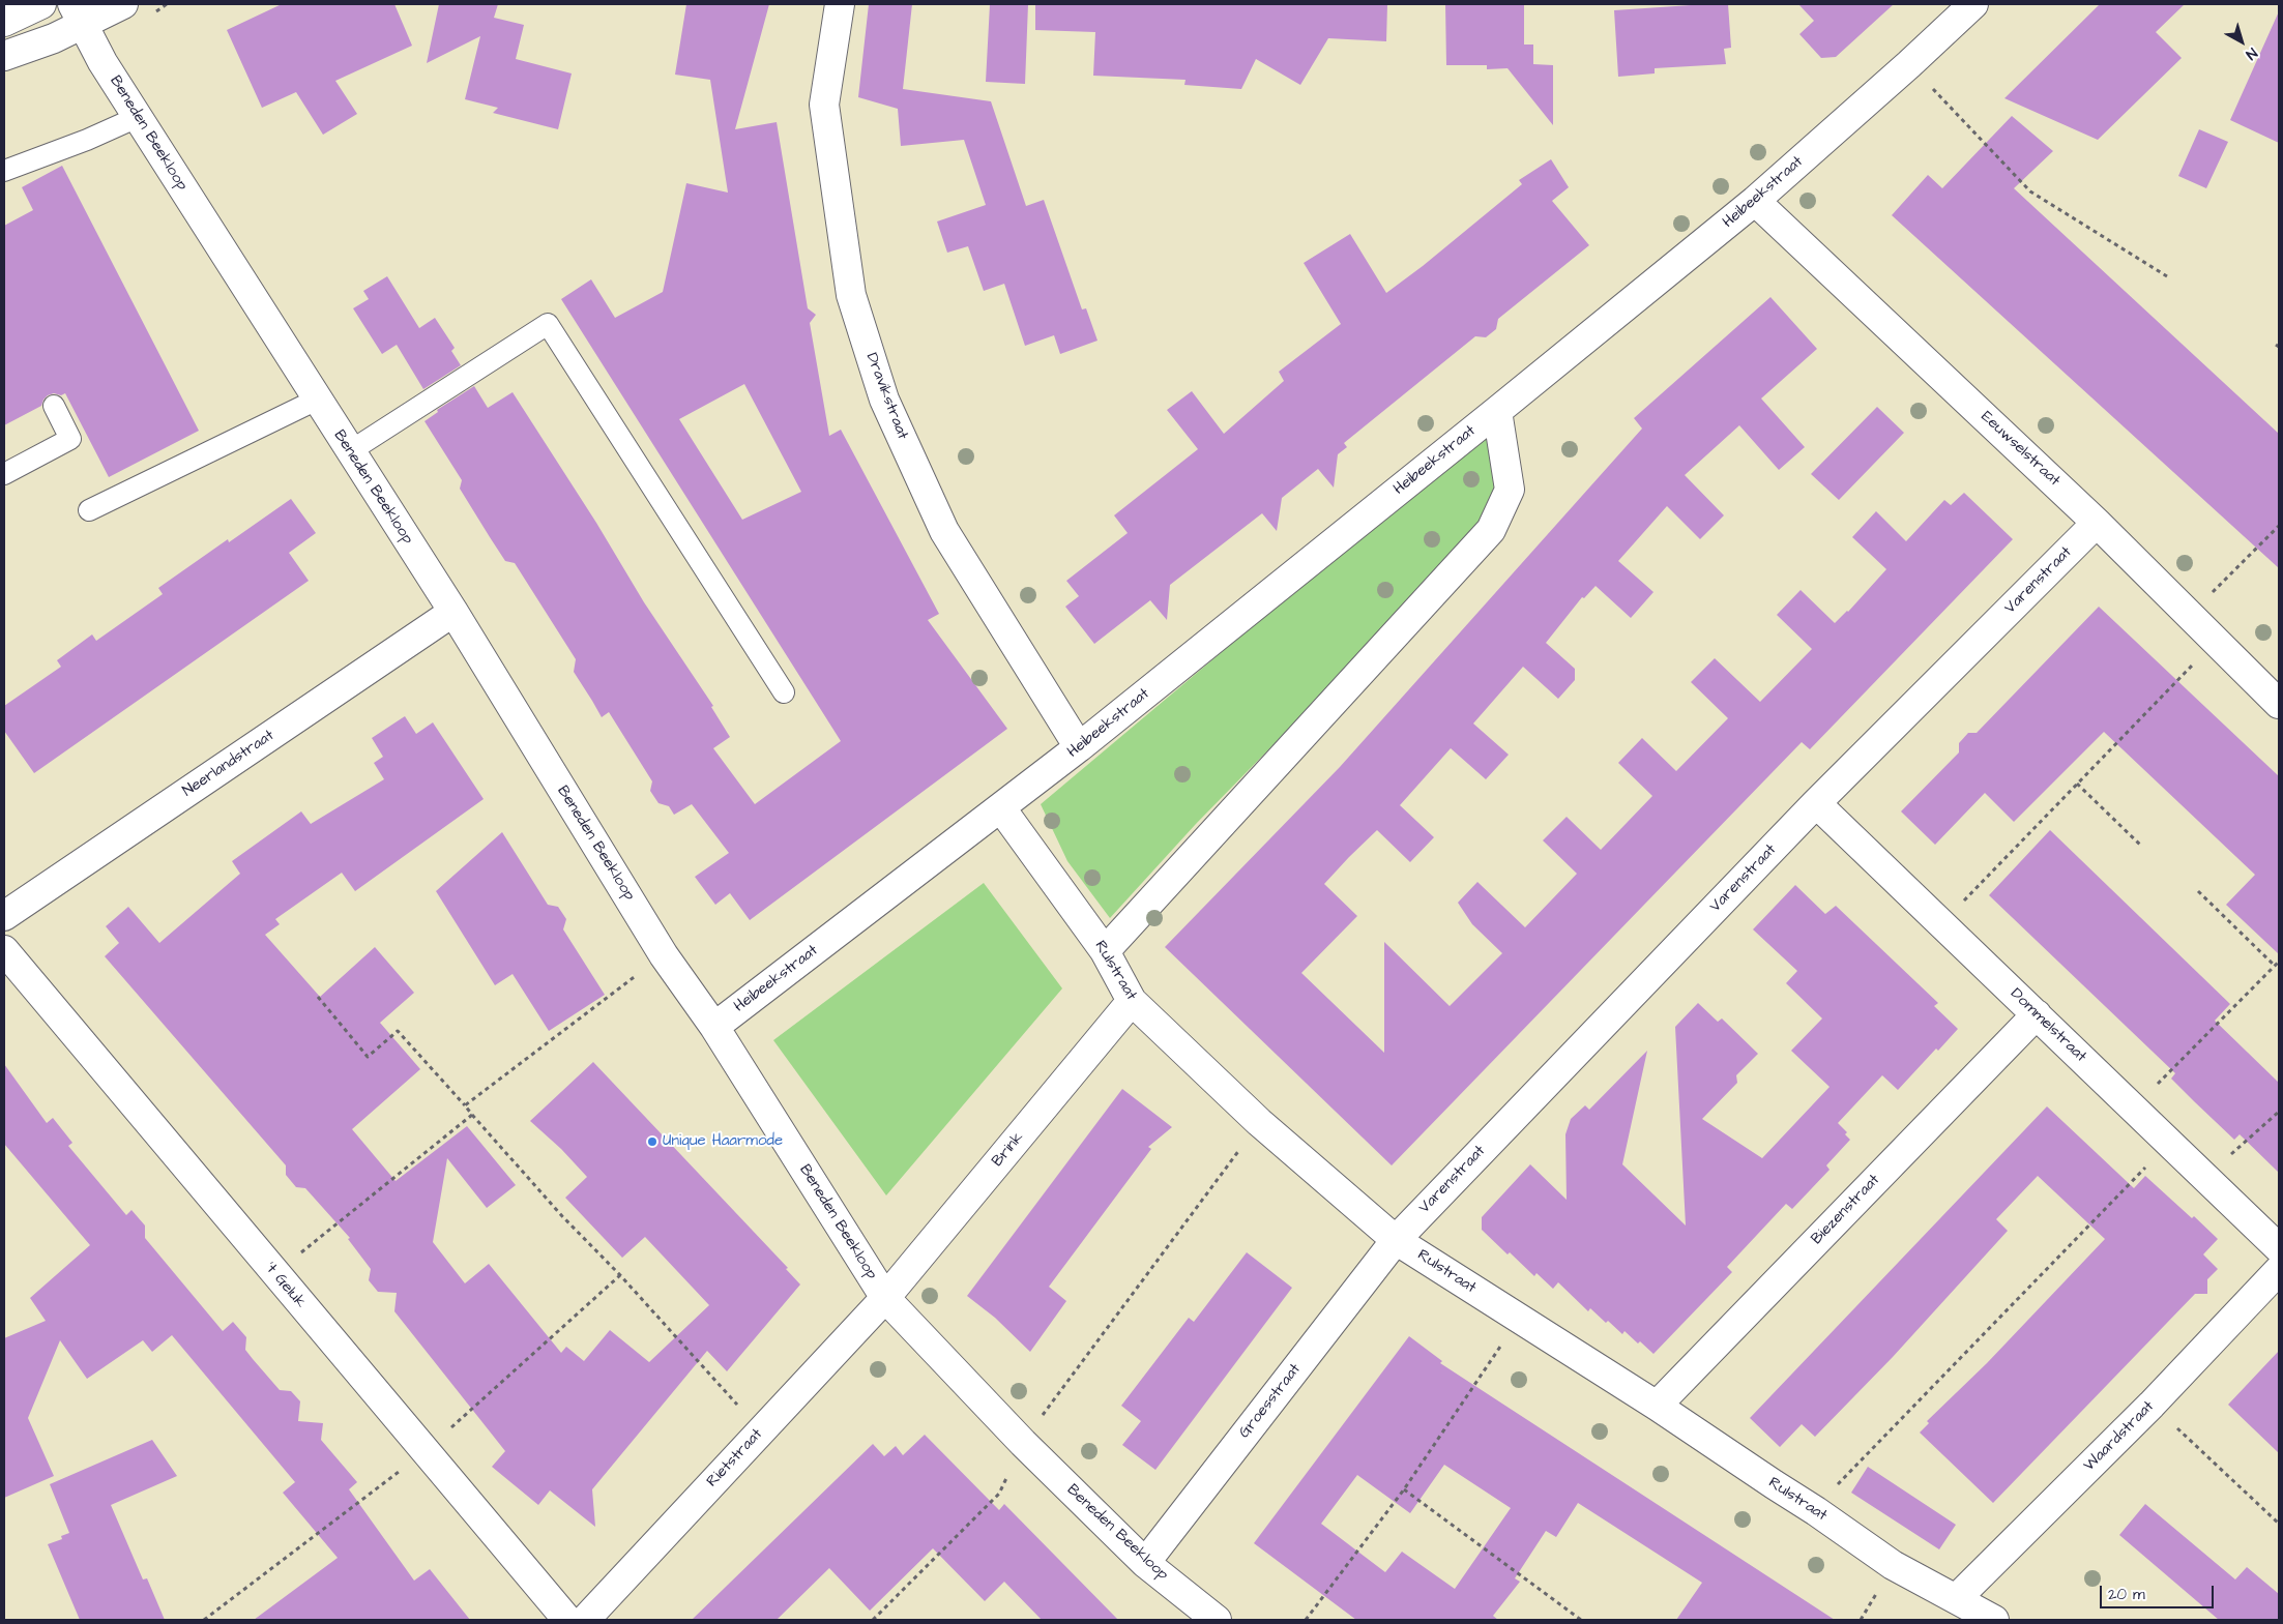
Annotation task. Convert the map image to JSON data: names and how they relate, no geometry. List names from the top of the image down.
{
  "streets": {
    "street": [
      "Beneden Beekloop",
      "Heibeekstraat",
      "Dravikstraat",
      "Eeuwselstraat",
      "Varenstraat",
      "Neerlandstraat",
      "Rulstraat",
      "Dommelstraat",
      "Brink",
      "Biezenstraat",
      "'t Geluk",
      "Groesstraat",
      "Waardstraat",
      "Rietstraat"
    ]
  },
  "crossings": [
    ["Beneden Beekloop", "Heibeekstraat"],
    ["Beneden Beekloop", "Neerlandstraat"],
    ["Beneden Beekloop", "Brink"],
    ["Beneden Beekloop", "Groesstraat"],
    ["Beneden Beekloop", "Rietstraat"],
    ["Heibeekstraat", "Dravikstraat"],
    ["Heibeekstraat", "Eeuwselstraat"],
    ["Heibeekstraat", "Rulstraat"],
    ["Eeuwselstraat", "Varenstraat"],
    ["Varenstraat", "Rulstraat"],
    ["Varenstraat", "Dommelstraat"],
    ["Varenstraat", "Groesstraat"],
    ["Rulstraat", "Brink"],
    ["Rulstraat", "Biezenstraat"],
    ["Rulstraat", "Groesstraat"],
    ["Rulstraat", "Waardstraat"],
    ["Dommelstraat", "Biezenstraat"],
    ["Brink", "Rietstraat"]
  ],
  "places": ["Unique Haarmode"],
  "scale_bar": "20 m",
  "north": "bottom right"
}
